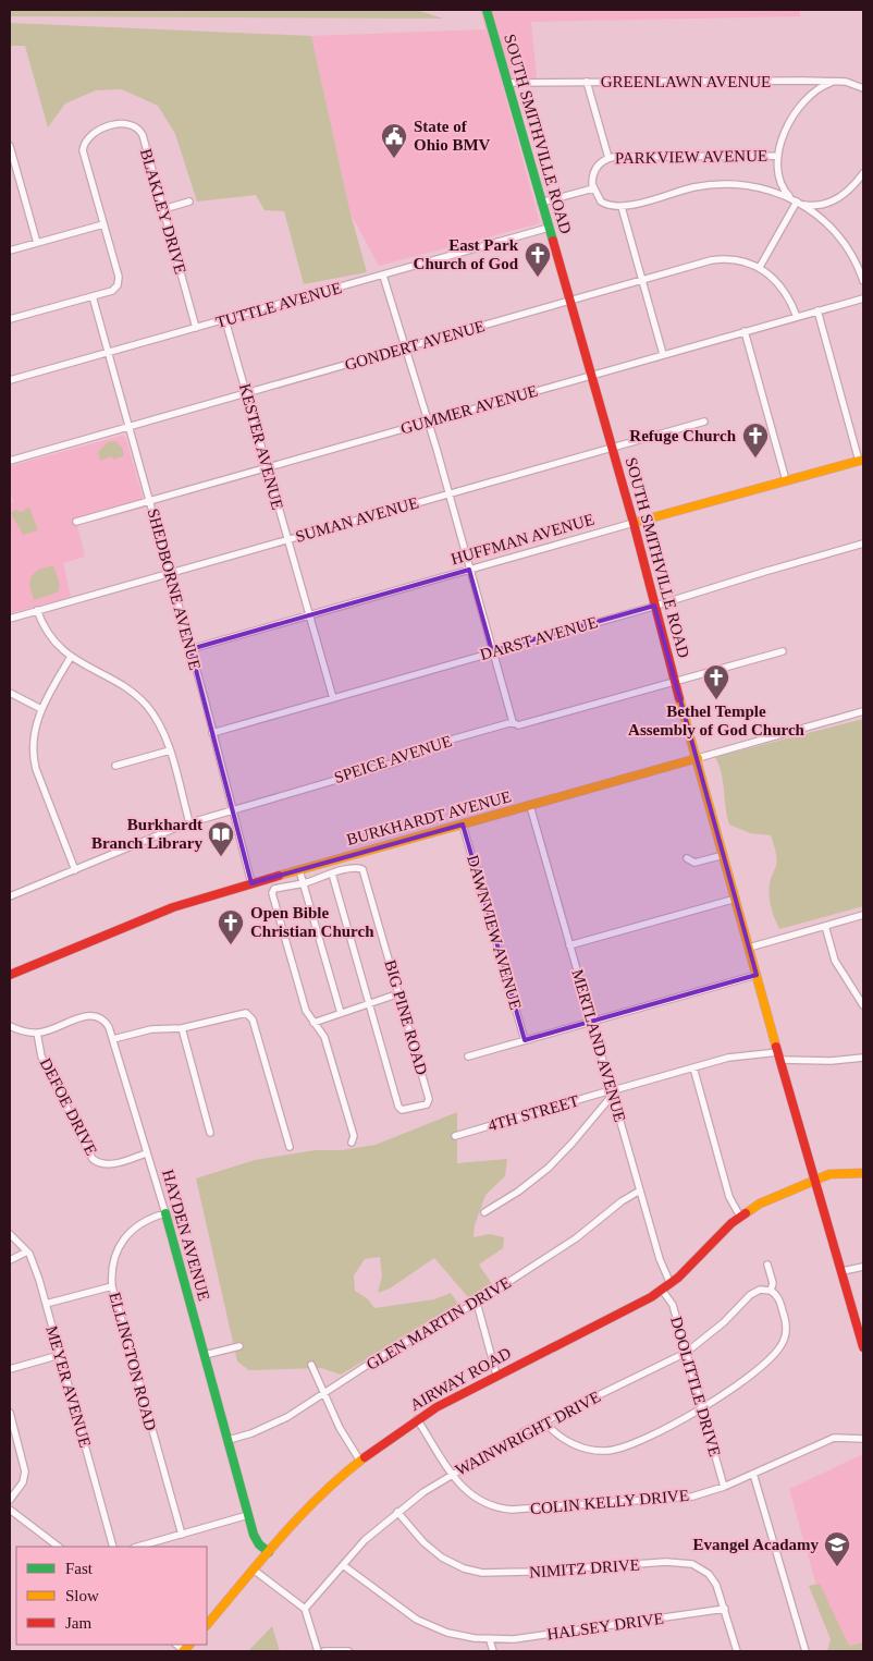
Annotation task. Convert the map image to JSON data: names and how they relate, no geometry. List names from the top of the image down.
{
  "streets": {
    "main road": [
      "SOUTH SMITHVILLE ROAD",
      "HUFFMAN AVENUE",
      "BURKHARDT AVENUE",
      "HAYDEN AVENUE",
      "AIRWAY ROAD"
    ],
    "street": [
      "GREENLAWN AVENUE",
      "PARKVIEW AVENUE",
      "BLAKLEY DRIVE",
      "TUTTLE AVENUE",
      "GONDERT AVENUE",
      "GUMMER AVENUE",
      "KESTER AVENUE",
      "SUMAN AVENUE",
      "SHEDBORNE AVENUE",
      "DARST AVENUE",
      "SPEICE AVENUE",
      "DAWNVIEW AVENUE",
      "BIG PINE ROAD",
      "MERTLAND AVENUE",
      "DEFOE DRIVE",
      "4TH STREET",
      "GLEN MARTIN DRIVE",
      "ELLINGTON ROAD",
      "MEYER AVENUE",
      "DOOLITTLE DRIVE",
      "WAINWRIGHT DRIVE",
      "COLIN KELLY DRIVE",
      "NIMITZ DRIVE",
      "HALSEY DRIVE"
    ]
  },
  "crossings": [
    ["GREENLAWN AVENUE", "SOUTH SMITHVILLE ROAD"],
    ["SOUTH SMITHVILLE ROAD", "TUTTLE AVENUE"],
    ["SOUTH SMITHVILLE ROAD", "GONDERT AVENUE"],
    ["SOUTH SMITHVILLE ROAD", "GUMMER AVENUE"],
    ["SOUTH SMITHVILLE ROAD", "SUMAN AVENUE"],
    ["SOUTH SMITHVILLE ROAD", "HUFFMAN AVENUE"],
    ["SOUTH SMITHVILLE ROAD", "DARST AVENUE"],
    ["SOUTH SMITHVILLE ROAD", "SPEICE AVENUE"],
    ["SOUTH SMITHVILLE ROAD", "BURKHARDT AVENUE"],
    ["SOUTH SMITHVILLE ROAD", "4TH STREET"],
    ["SOUTH SMITHVILLE ROAD", "AIRWAY ROAD"],
    ["BLAKLEY DRIVE", "TUTTLE AVENUE"],
    ["TUTTLE AVENUE", "KESTER AVENUE"],
    ["TUTTLE AVENUE", "SHEDBORNE AVENUE"],
    ["GONDERT AVENUE", "GUMMER AVENUE"],
    ["GONDERT AVENUE", "KESTER AVENUE"],
    ["GONDERT AVENUE", "SHEDBORNE AVENUE"],
    ["GUMMER AVENUE", "KESTER AVENUE"],
    ["GUMMER AVENUE", "SHEDBORNE AVENUE"],
    ["KESTER AVENUE", "SUMAN AVENUE"],
    ["KESTER AVENUE", "HUFFMAN AVENUE"],
    ["KESTER AVENUE", "DARST AVENUE"],
    ["SUMAN AVENUE", "SHEDBORNE AVENUE"],
    ["HUFFMAN AVENUE", "SHEDBORNE AVENUE"],
    ["SHEDBORNE AVENUE", "DARST AVENUE"],
    ["SHEDBORNE AVENUE", "SPEICE AVENUE"],
    ["SHEDBORNE AVENUE", "BURKHARDT AVENUE"],
    ["BURKHARDT AVENUE", "DAWNVIEW AVENUE"],
    ["BURKHARDT AVENUE", "MERTLAND AVENUE"],
    ["MERTLAND AVENUE", "4TH STREET"],
    ["MERTLAND AVENUE", "GLEN MARTIN DRIVE"],
    ["MERTLAND AVENUE", "AIRWAY ROAD"],
    ["DEFOE DRIVE", "HAYDEN AVENUE"],
    ["HAYDEN AVENUE", "GLEN MARTIN DRIVE"],
    ["HAYDEN AVENUE", "ELLINGTON ROAD"],
    ["HAYDEN AVENUE", "AIRWAY ROAD"],
    ["AIRWAY ROAD", "DOOLITTLE DRIVE"],
    ["AIRWAY ROAD", "COLIN KELLY DRIVE"],
    ["DOOLITTLE DRIVE", "WAINWRIGHT DRIVE"],
    ["DOOLITTLE DRIVE", "COLIN KELLY DRIVE"],
    ["WAINWRIGHT DRIVE", "COLIN KELLY DRIVE"],
    ["WAINWRIGHT DRIVE", "NIMITZ DRIVE"],
    ["WAINWRIGHT DRIVE", "HALSEY DRIVE"],
    ["NIMITZ DRIVE", "HALSEY DRIVE"]
  ],
  "places": {
    "public building": ["State of Ohio BMV"],
    "church": [
      "East Park Church of God",
      "Refuge Church",
      "Bethel Temple Assembly of God Church",
      "Open Bible Christian Church"
    ],
    "library": ["Burkhardt Branch Library"],
    "school or university": ["Evangel Acadamy"]
  },
  "legend": ["Fast", "Slow", "Jam"]
}
